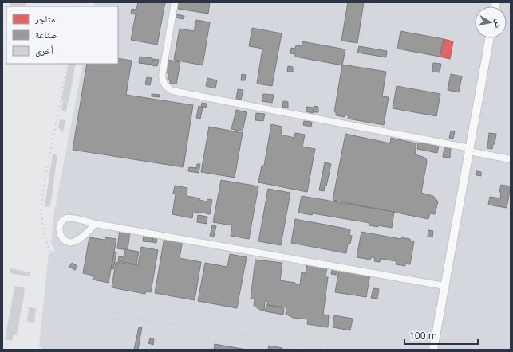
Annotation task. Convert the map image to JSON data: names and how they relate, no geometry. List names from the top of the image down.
{
  "legend": ["متاجر", "صناعة", "أخرى"],
  "scale_bar": "100 m",
  "north": "right"
}
